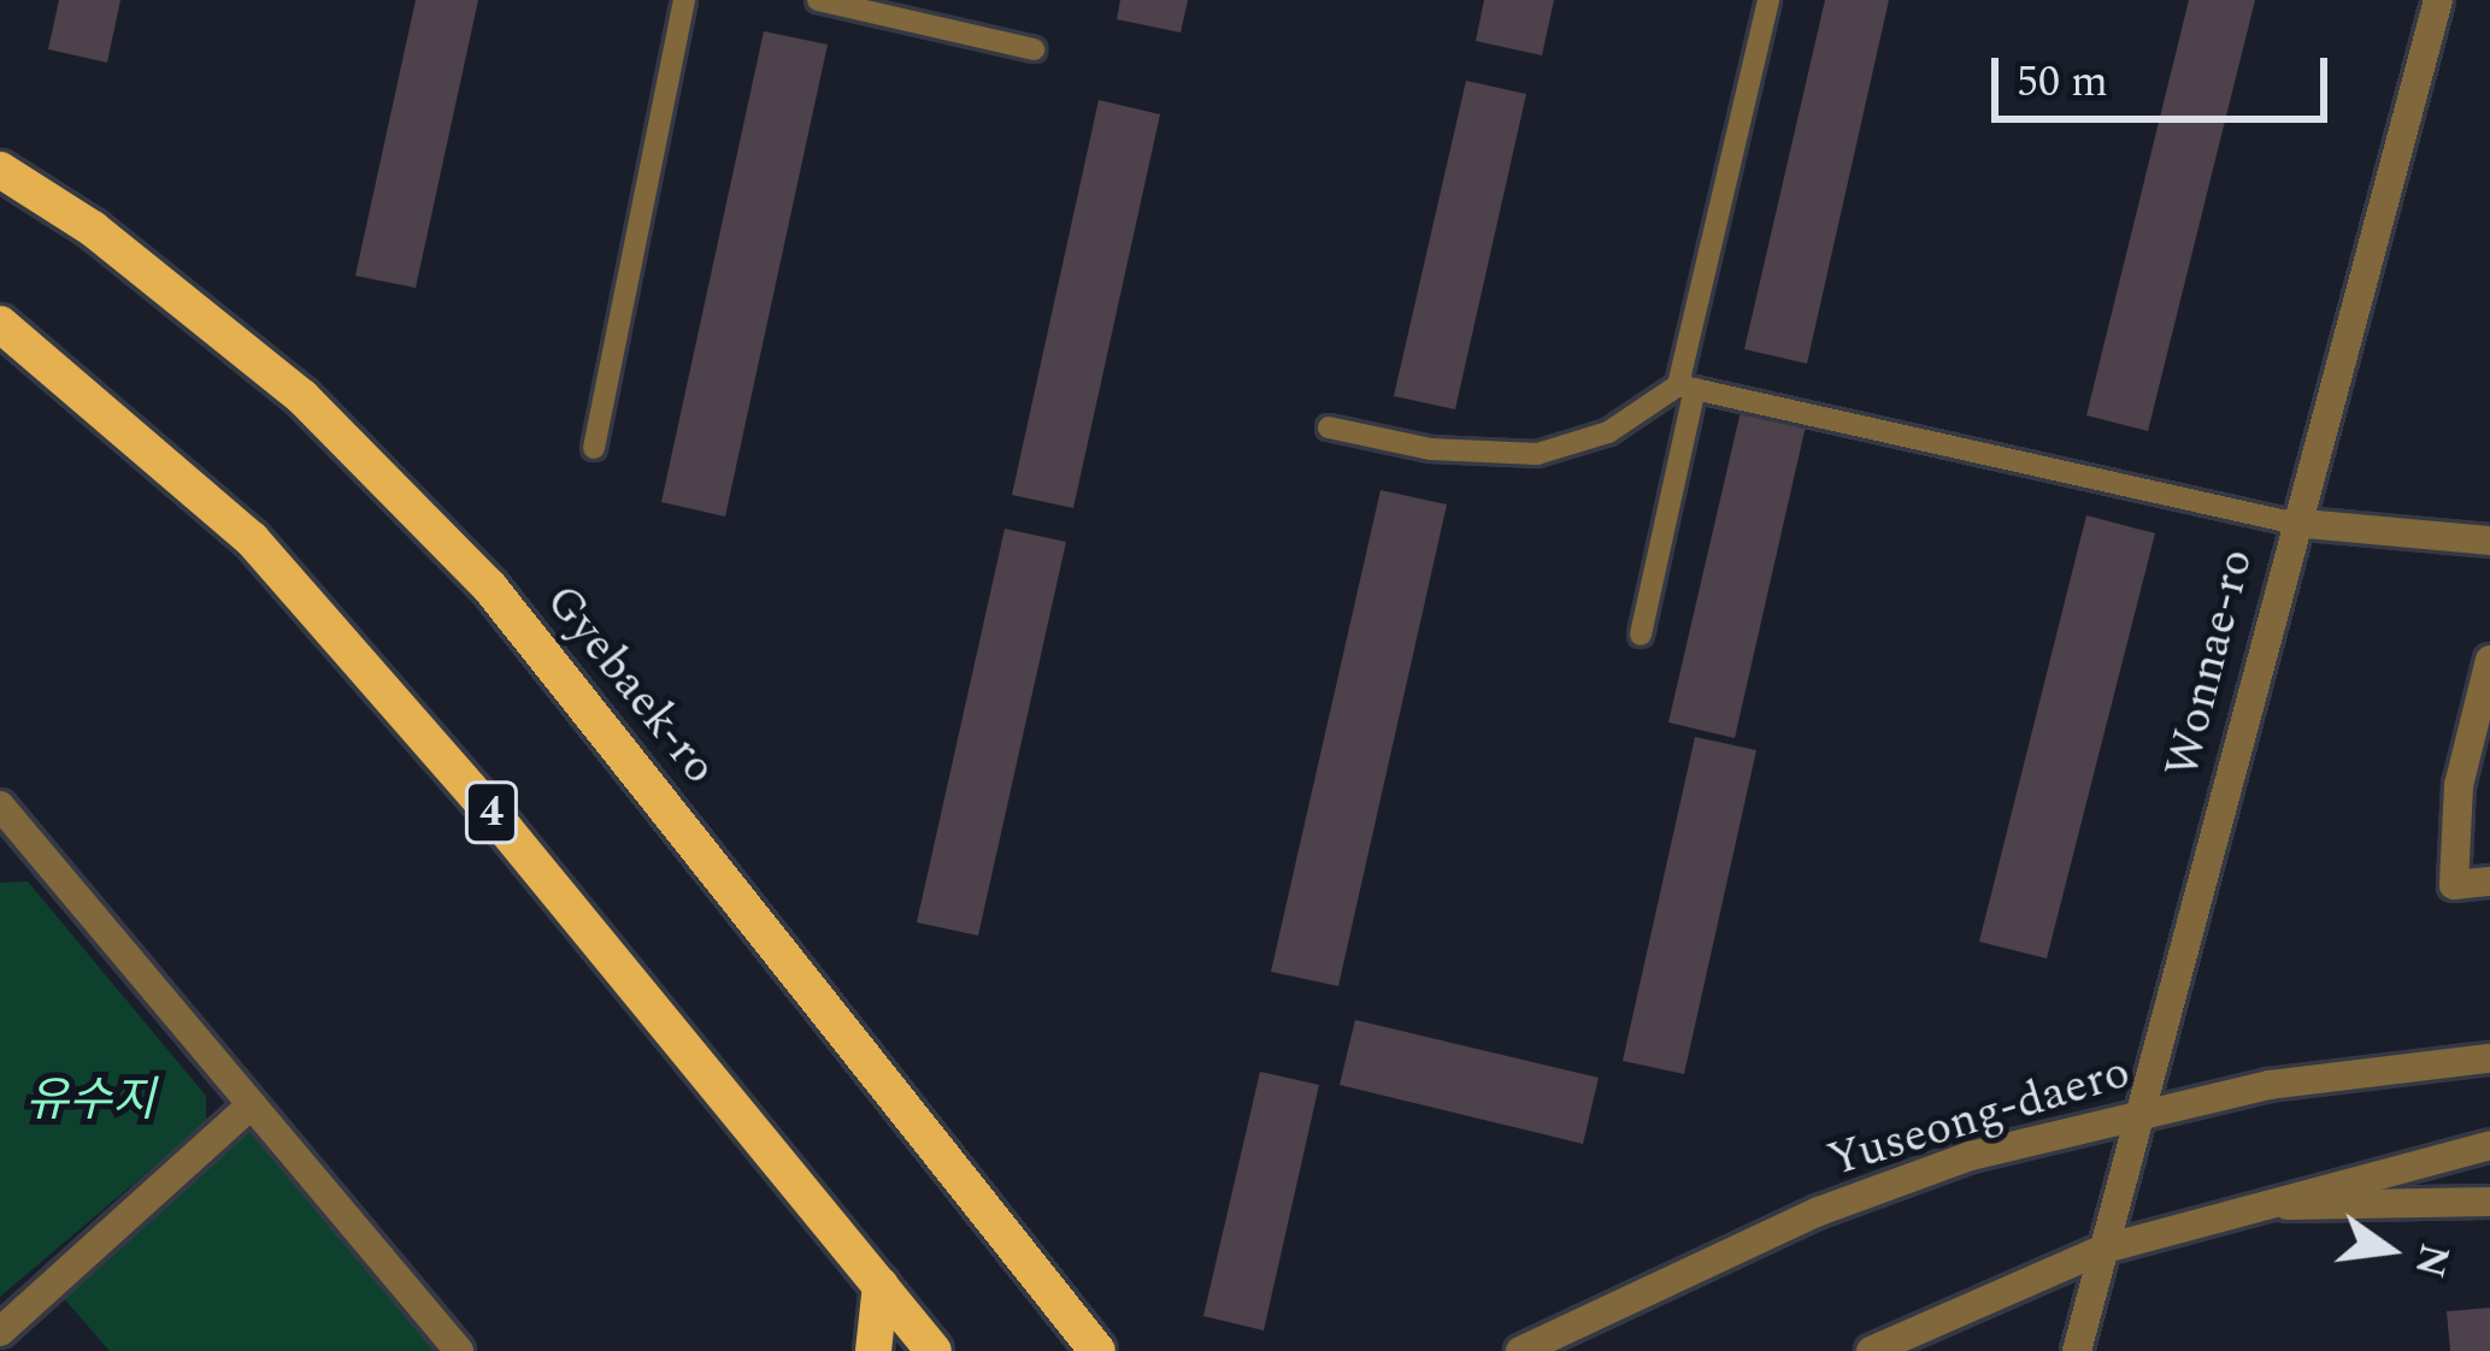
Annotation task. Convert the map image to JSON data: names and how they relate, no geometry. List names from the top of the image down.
{
  "streets": {
    "main road": ["Gyebaek-ro", "4"],
    "street": ["Wonnae-ro", "Yuseong-daero"]
  },
  "crossings": [
    ["Wonnae-ro", "Yuseong-daero"]
  ],
  "parks": ["유수지"],
  "scale_bar": "50 m",
  "north": "right"
}
